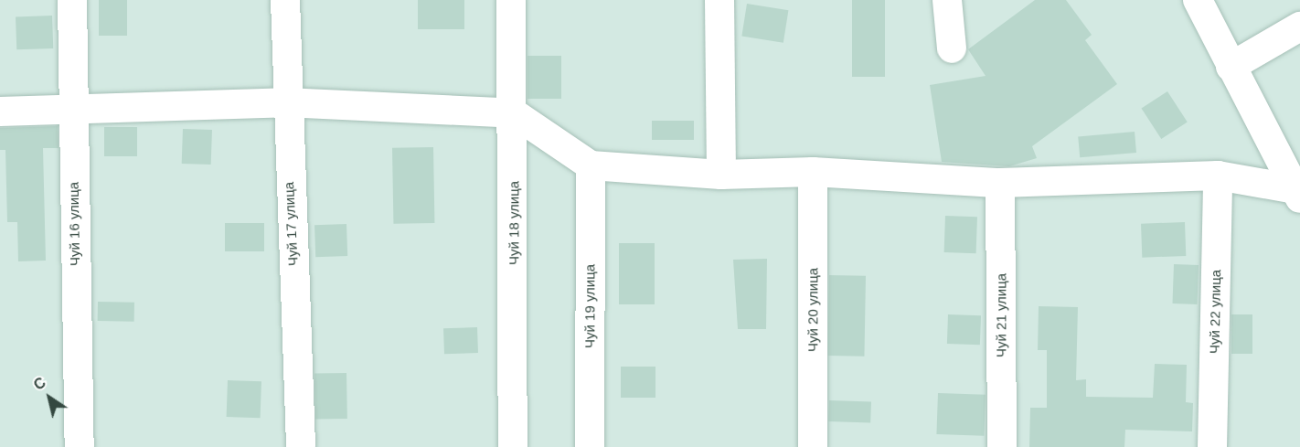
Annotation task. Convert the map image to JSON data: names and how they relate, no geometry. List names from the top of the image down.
{
  "streets": {
    "street": [
      "Чуй 18 улица",
      "Чуй 16 улица",
      "Чуй 17 улица",
      "Чуй 19 улица",
      "Чуй 20 улица",
      "Чуй 22 улица",
      "Чуй 21 улица"
    ]
  },
  "north": "top left"
}
